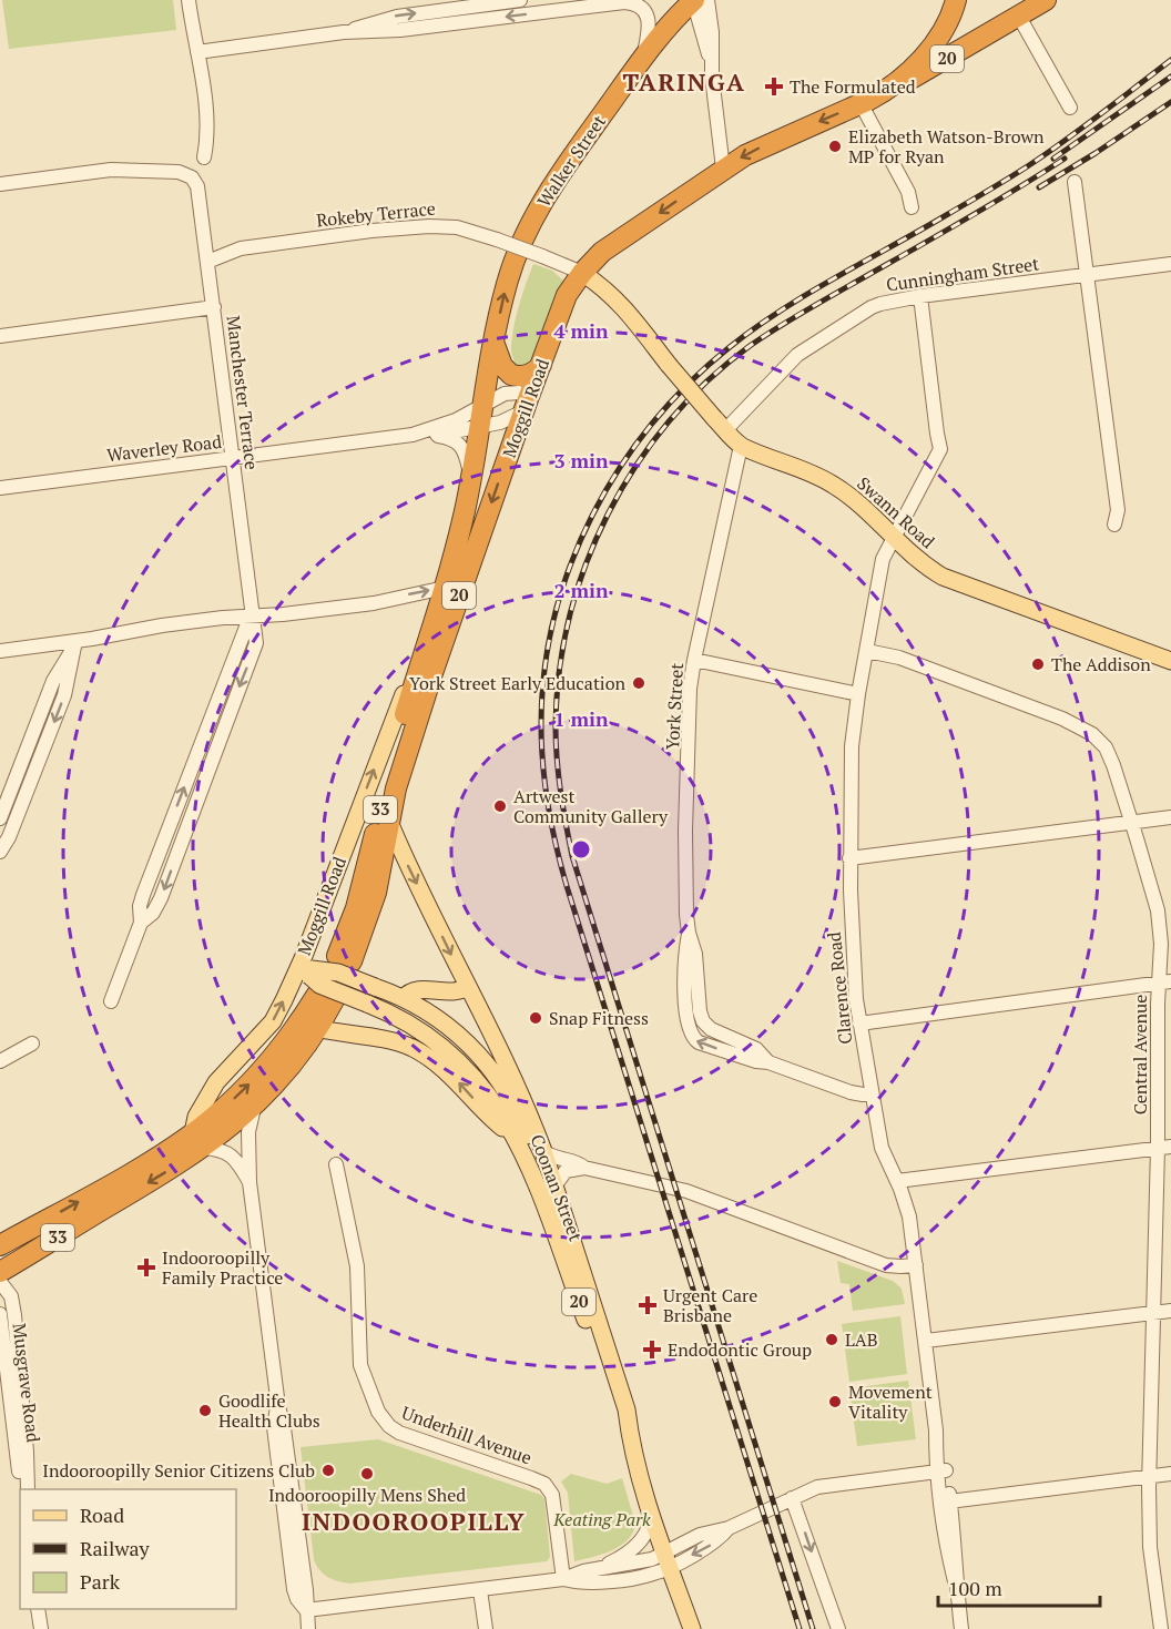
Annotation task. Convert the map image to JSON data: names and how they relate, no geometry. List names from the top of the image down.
{
  "streets": {
    "highway": [
      "20",
      "Walker Street",
      "Moggill Road",
      "33"
    ],
    "main road": ["Swann Road", "Coonan Street"],
    "street": [
      "Rokeby Terrace",
      "Cunningham Street",
      "Manchester Terrace",
      "Waverley Road",
      "York Street",
      "Clarence Road",
      "Central Avenue",
      "Musgrave Road",
      "Underhill Avenue"
    ]
  },
  "crossings": [
    ["20", "Moggill Road"],
    ["Walker Street", "Moggill Road"],
    ["Rokeby Terrace", "Manchester Terrace"],
    ["Rokeby Terrace", "Moggill Road"],
    ["Rokeby Terrace", "Swann Road"],
    ["Cunningham Street", "Swann Road"],
    ["Cunningham Street", "Clarence Road"],
    ["Manchester Terrace", "Waverley Road"],
    ["Moggill Road", "Waverley Road"],
    ["Moggill Road", "Swann Road"],
    ["Moggill Road", "Coonan Street"],
    ["Swann Road", "York Street"],
    ["Swann Road", "Clarence Road"],
    ["York Street", "Clarence Road"],
    ["Clarence Road", "Central Avenue"]
  ],
  "one_way": ["Walker Street"],
  "districts": ["TARINGA", "INDOOROOPILLY"],
  "parks": ["Keating Park"],
  "places": {
    "health": [
      "The Formulated",
      "Indooroopilly Family Practice",
      "Urgent Care Brisbane",
      "Endodontic Group"
    ],
    "other": [
      "Elizabeth Watson-Brown MP for Ryan",
      "The Addison",
      "York Street Early Education",
      "Artwest Community Gallery",
      "Snap Fitness",
      "LAB",
      "Movement Vitality",
      "Goodlife Health Clubs",
      "Indooroopilly Senior Citizens Club",
      "Indooroopilly Mens Shed"
    ]
  },
  "legend": ["Road", "Railway", "Park"],
  "scale_bar": "100 m",
  "rings": [
    "4 min",
    "3 min",
    "2 min",
    "1 min"
  ]
}
